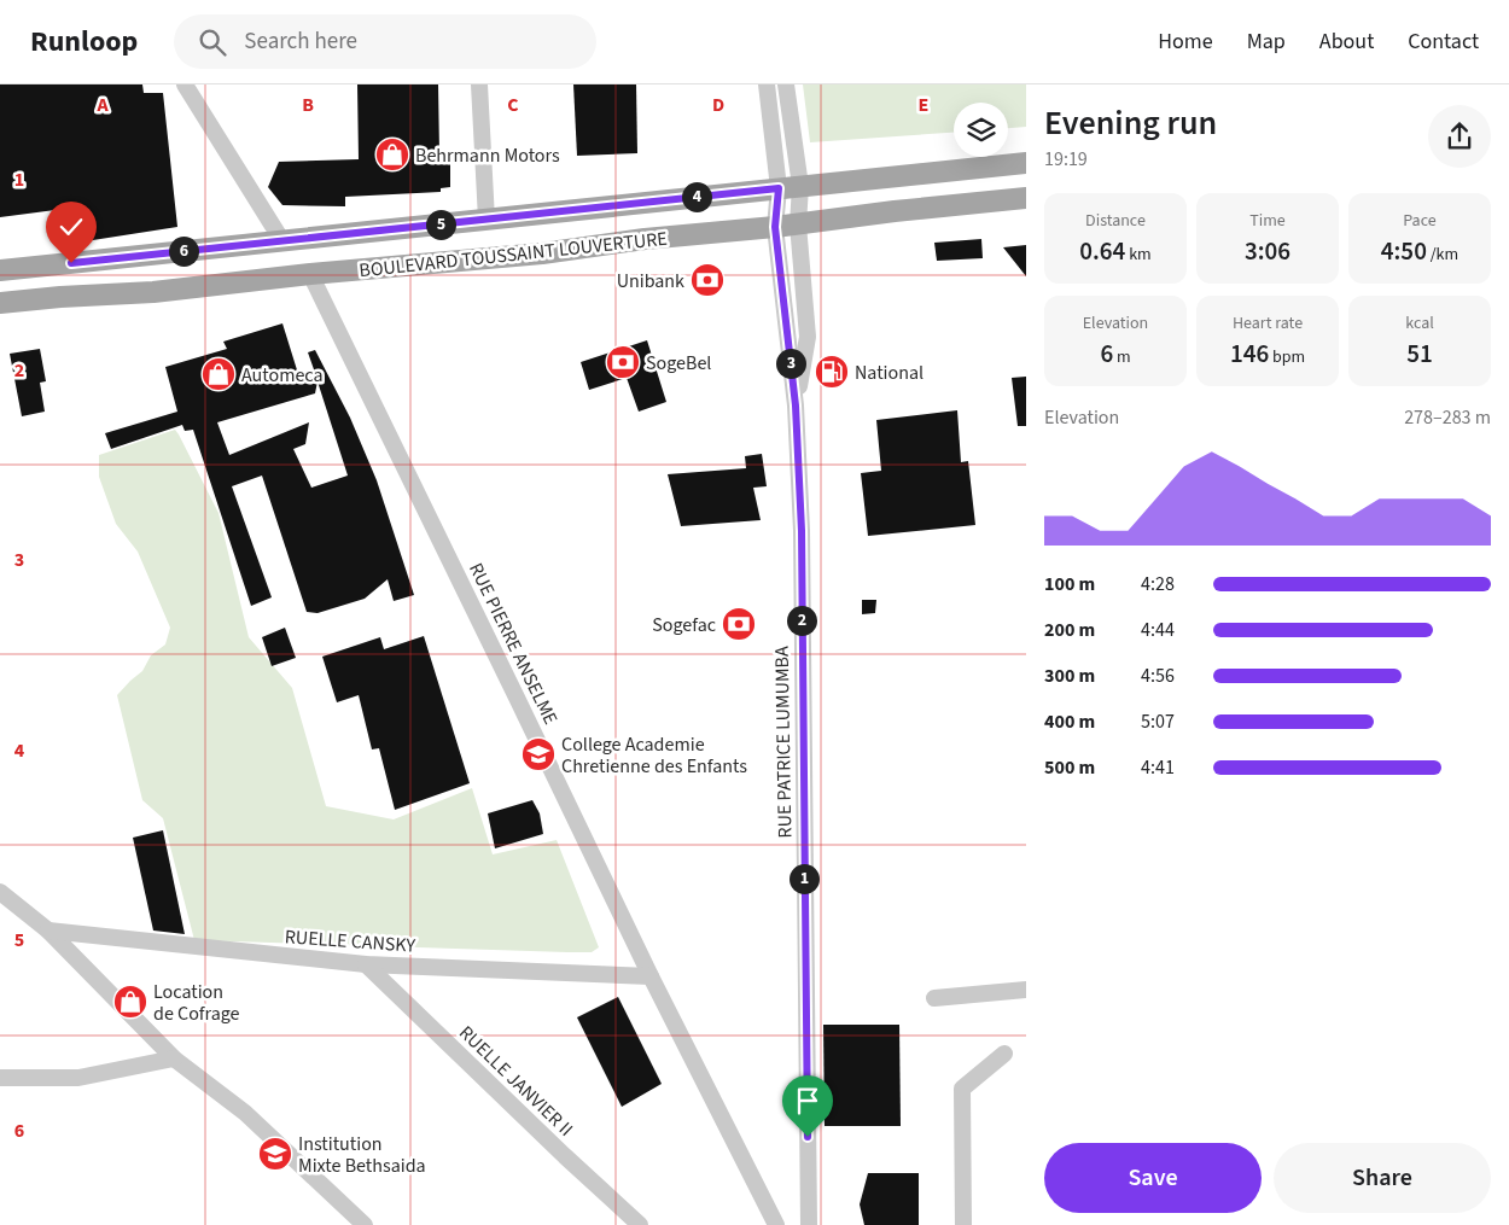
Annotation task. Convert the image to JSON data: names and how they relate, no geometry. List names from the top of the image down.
{
  "streets": {
    "main road": ["BOULEVARD TOUSSAINT LOUVERTURE"],
    "street": [
      "RUE PIERRE ANSELME",
      "RUE PATRICE LUMUMBA",
      "RUELLE CANSKY",
      "RUELLE JANVIER II"
    ]
  },
  "crossings": [
    ["BOULEVARD TOUSSAINT LOUVERTURE", "RUE PIERRE ANSELME"],
    ["BOULEVARD TOUSSAINT LOUVERTURE", "RUE PATRICE LUMUMBA"],
    ["RUE PIERRE ANSELME", "RUELLE CANSKY"],
    ["RUELLE CANSKY", "RUELLE JANVIER II"]
  ],
  "places": {
    "shop": ["Behrmann Motors", "Automeca", "Location de Cofrage"],
    "bank": ["Unibank", "SogeBel", "Sogefac"],
    "fuel station": ["National"],
    "school or university": ["College Academie Chretienne des Enfants", "Institution Mixte Bethsaida"]
  },
  "page": {
    "header": "Runloop",
    "search": "Search here",
    "nav": [
      "Home",
      "Map",
      "About",
      "Contact"
    ],
    "heading": ["Evening run", "19:19"],
    "pins": [
      "4",
      "5",
      "6",
      "3",
      "2",
      "1"
    ],
    "stats": [
      ["Distance", "0.64 km"],
      ["Time", "3:06"],
      ["Pace", "4:50 /km"],
      ["Elevation", "6 m"],
      ["Heart rate", "146 bpm"],
      ["kcal", "51"]
    ],
    "chart": ["Elevation", "278–283 m"],
    "list": [
      {
        "name": "100 m",
        "note": "4:28"
      },
      {
        "name": "200 m",
        "note": "4:44"
      },
      {
        "name": "300 m",
        "note": "4:56"
      },
      {
        "name": "400 m",
        "note": "5:07"
      },
      {
        "name": "500 m",
        "note": "4:41"
      }
    ],
    "buttons": ["Save", "Share"]
  },
  "grid": {
    "columns": [
      "A",
      "B",
      "C",
      "D",
      "E"
    ],
    "rows": [
      "1",
      "2",
      "3",
      "4",
      "5",
      "6"
    ]
  }
}
